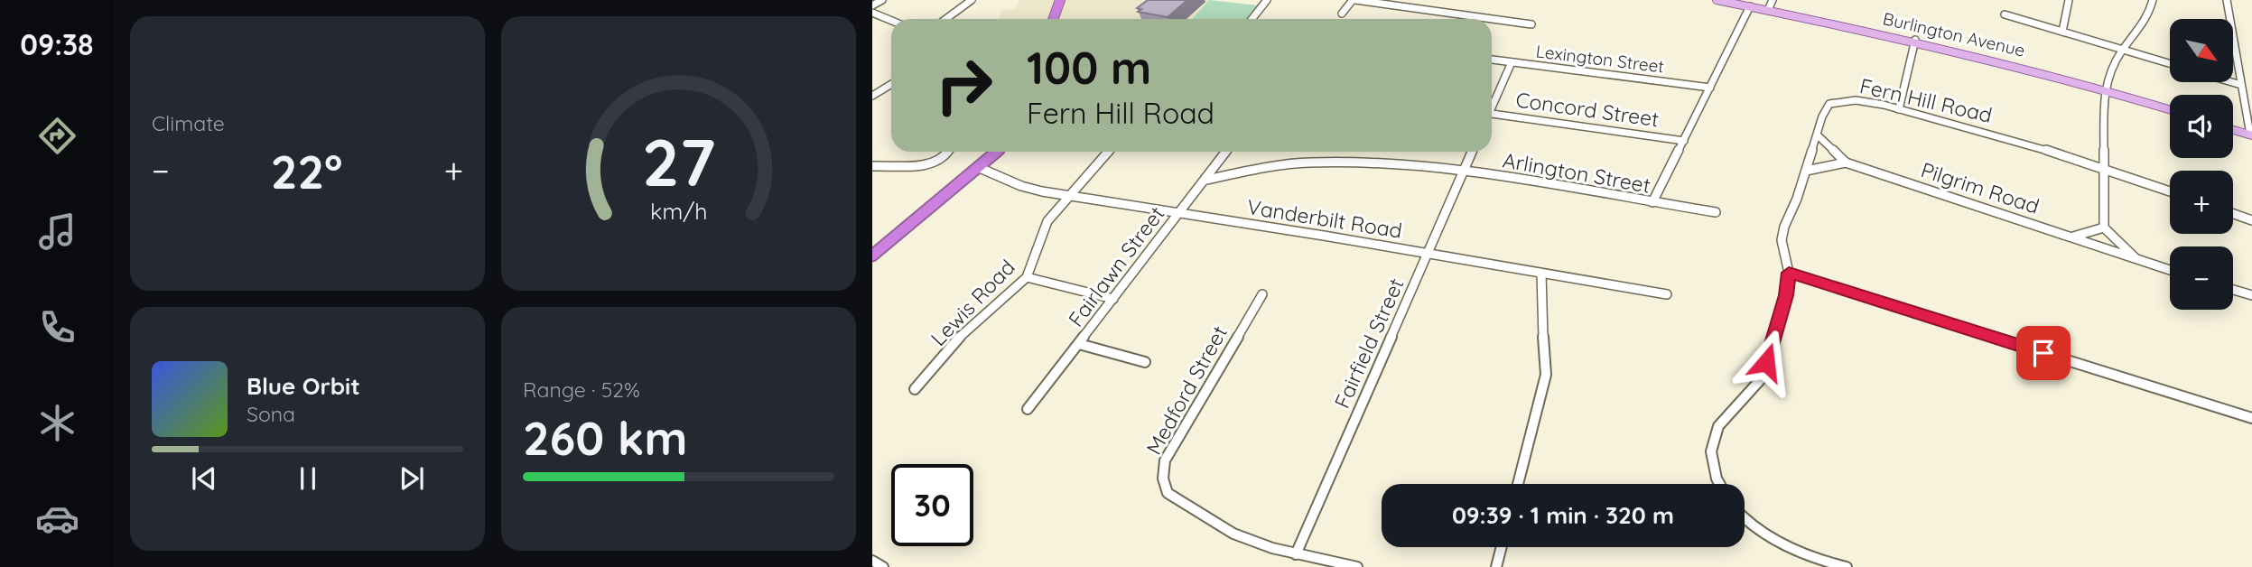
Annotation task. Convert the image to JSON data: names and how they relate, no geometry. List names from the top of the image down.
{
  "streets": {
    "main road": ["Burlington Avenue"],
    "street": [
      "Lexington Street",
      "Fern Hill Road",
      "Concord Street",
      "Arlington Street",
      "Pilgrim Road",
      "Vanderbilt Road",
      "Fairlawn Street",
      "Lewis Road",
      "Fairfield Street",
      "Medford Street"
    ]
  },
  "crossings": [
    ["Fern Hill Road", "Pilgrim Road"],
    ["Arlington Street", "Fairlawn Street"],
    ["Arlington Street", "Fairfield Street"],
    ["Vanderbilt Road", "Fairlawn Street"],
    ["Vanderbilt Road", "Lewis Road"],
    ["Vanderbilt Road", "Fairfield Street"],
    ["Fairfield Street", "Medford Street"]
  ],
  "north": "bottom right",
  "page": {
    "tabs": "09:38",
    "tile": [
      "Climate",
      ["Range · 52%", "260 km"]
    ],
    "map_buttons": ["+", "−"],
    "turn": ["100 m", "Fern Hill Road"],
    "heat": ["−", "22°", "+"],
    "song": ["Blue Orbit", "Sona"],
    "limit": "30",
    "trip": "09:39 · 1 min · 320 m",
    "gauge": ["27", "km/h"]
  }
}
